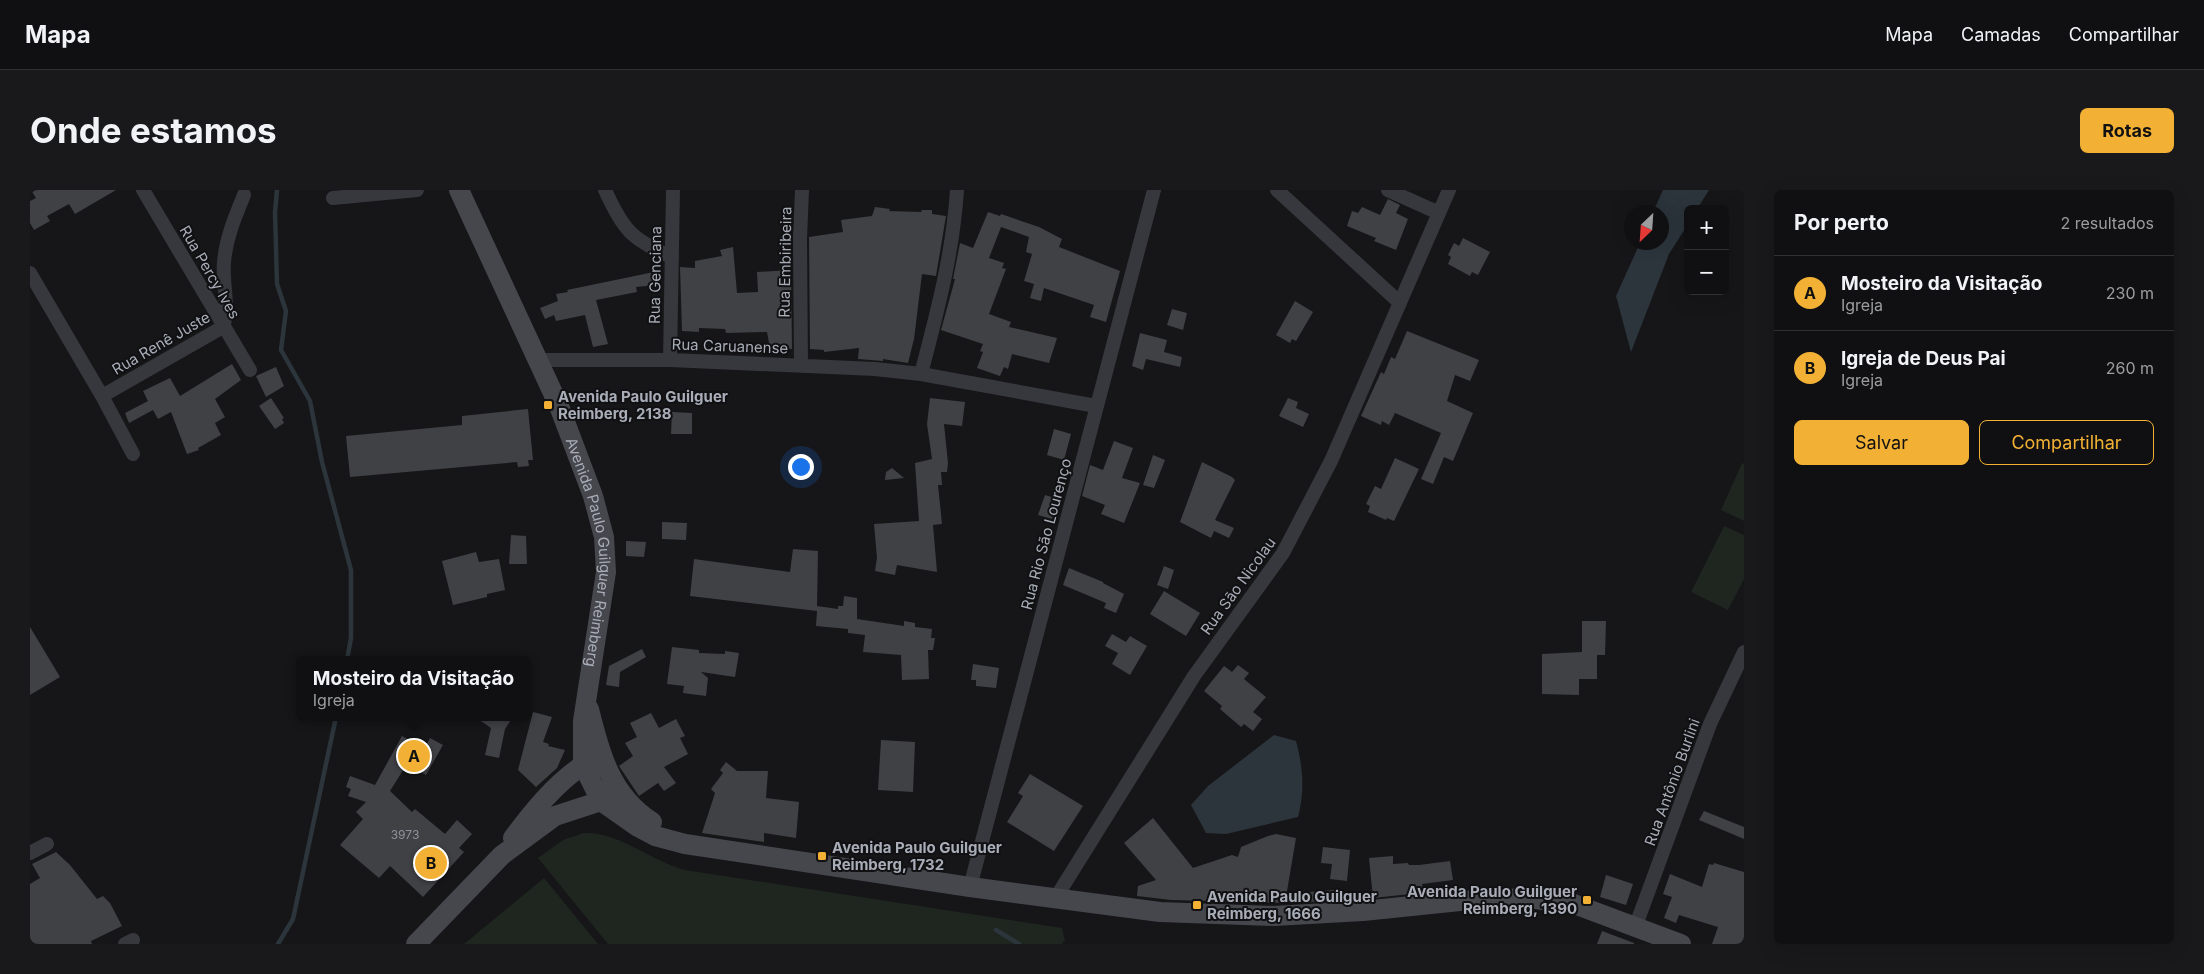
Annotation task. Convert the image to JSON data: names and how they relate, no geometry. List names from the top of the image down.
{
  "streets": {
    "main road": ["Avenida Paulo Guilguer Reimberg"],
    "street": [
      "Rua Embiribeira",
      "Rua Percy Ives",
      "Rua Genciana",
      "Rua Renê Juste",
      "Rua Caruanense",
      "Rua Rio São Lourenço",
      "Rua São Nicolau",
      "Rua Antônio Burlini"
    ]
  },
  "crossings": [
    ["Rua Embiribeira", "Rua Caruanense"],
    ["Rua Percy Ives", "Rua Renê Juste"],
    ["Rua Genciana", "Rua Caruanense"],
    ["Rua Caruanense", "Rua Rio São Lourenço"],
    ["Rua Caruanense", "Avenida Paulo Guilguer Reimberg"],
    ["Rua Rio São Lourenço", "Avenida Paulo Guilguer Reimberg"],
    ["Avenida Paulo Guilguer Reimberg", "Rua São Nicolau"],
    ["Avenida Paulo Guilguer Reimberg", "Rua Antônio Burlini"]
  ],
  "places": {
    "transit": [
      "Avenida Paulo Guilguer Reimberg, 2138",
      "Avenida Paulo Guilguer Reimberg, 1732",
      "Avenida Paulo Guilguer Reimberg, 1390",
      "Avenida Paulo Guilguer Reimberg, 1666"
    ]
  },
  "house_numbers": ["3973"],
  "north": "bottom left",
  "page": {
    "header": "Mapa",
    "nav": ["Mapa", "Camadas", "Compartilhar"],
    "buttons": [
      "Rotas",
      ["Salvar", "Compartilhar"]
    ],
    "title": "Onde estamos",
    "heading": ["Por perto", "2 resultados"],
    "map_buttons": ["+", "−"],
    "list": [
      {
        "mark": "A",
        "name": "Mosteiro da Visitação",
        "note": "Igreja",
        "value": "230 m"
      },
      {
        "mark": "B",
        "name": "Igreja de Deus Pai",
        "note": "Igreja",
        "value": "260 m"
      }
    ],
    "popup": ["Mosteiro da Visitação", "Igreja"],
    "pins": ["A", "B"]
  }
}
